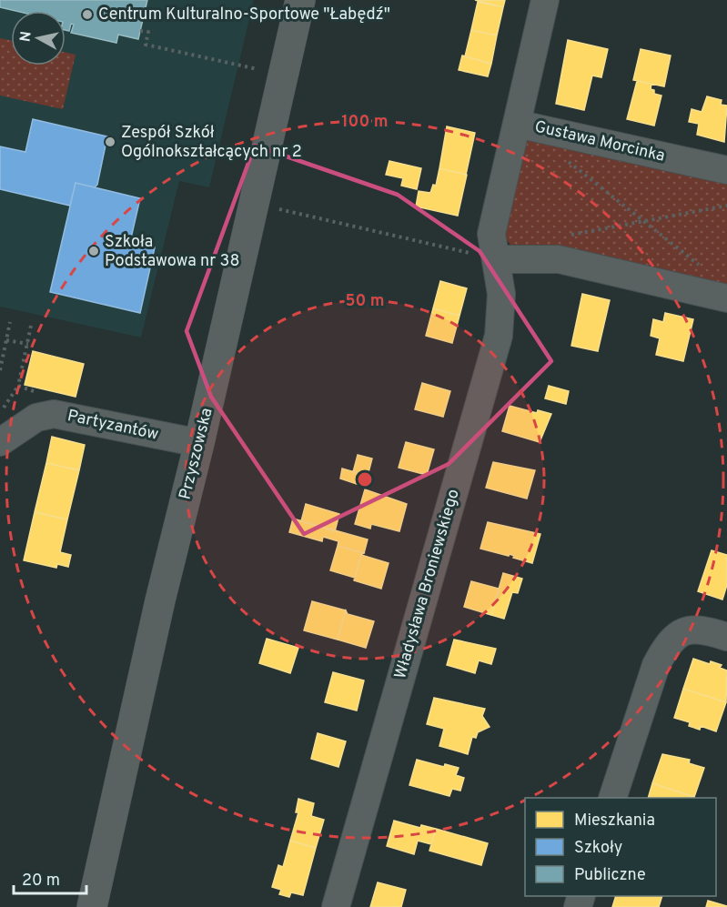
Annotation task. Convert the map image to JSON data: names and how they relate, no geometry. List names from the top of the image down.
{
  "streets": {
    "street": [
      "Gustawa Morcinka",
      "Partyzantów",
      "Przyszowska",
      "Władysława Broniewskiego"
    ]
  },
  "crossings": [
    ["Gustawa Morcinka", "Władysława Broniewskiego"],
    ["Partyzantów", "Przyszowska"]
  ],
  "places": ["Centrum Kulturalno-Sportowe \"Łabędź\"", "Zespół Szkół Ogólnokształcących nr 2", "Szkoła Podstawowa nr 38"],
  "legend": ["Mieszkania", "Szkoły", "Publiczne"],
  "scale_bar": "20 m",
  "north": "left",
  "rings": ["100 m", "50 m"]
}
